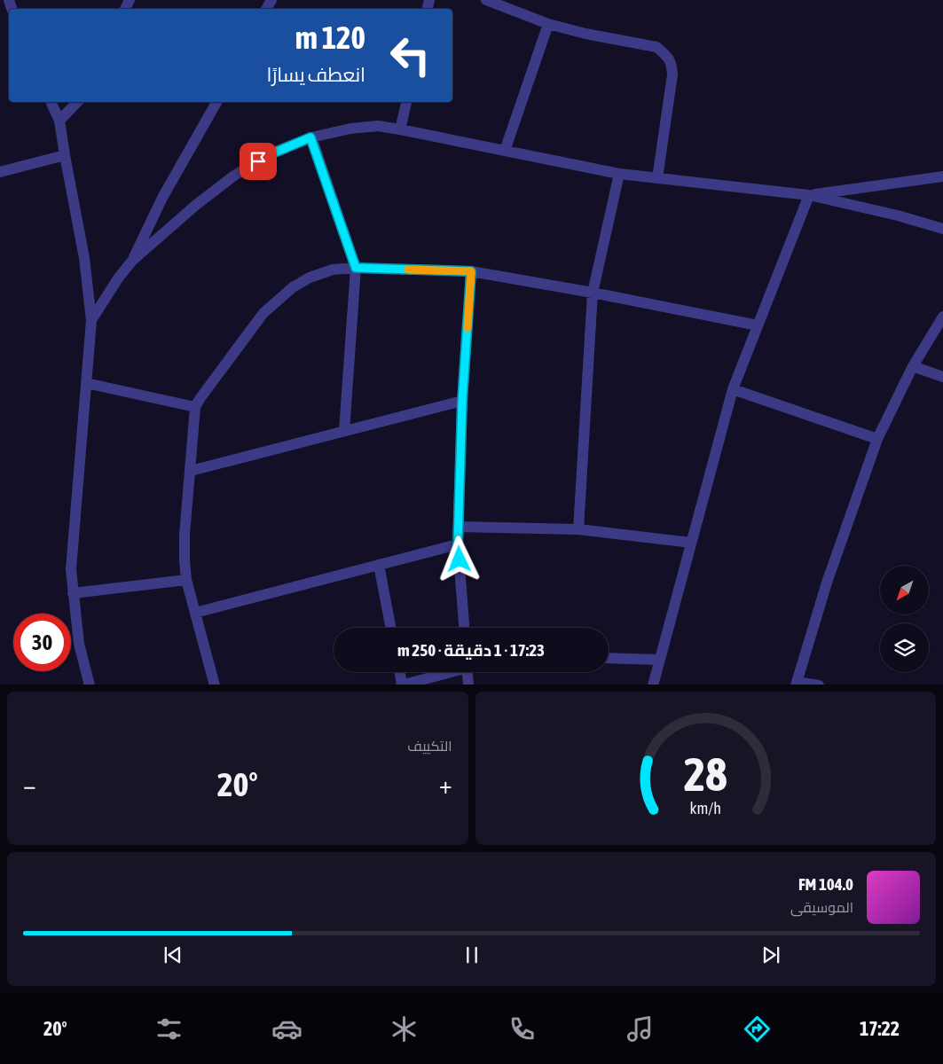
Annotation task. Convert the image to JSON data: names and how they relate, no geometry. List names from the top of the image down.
{
  "north": "bottom left",
  "page": {
    "turn": ["120 m", "انعطف يسارًا"],
    "limit": "30",
    "trip": "17:23 · 1 دقيقة · 250 m",
    "tile": "التكييف",
    "heat": ["−", "20°", "+"],
    "song": ["104.0 FM", "الموسيقى"],
    "tabs": ["17:22", "20°"],
    "gauge": ["28", "km/h"]
  }
}
